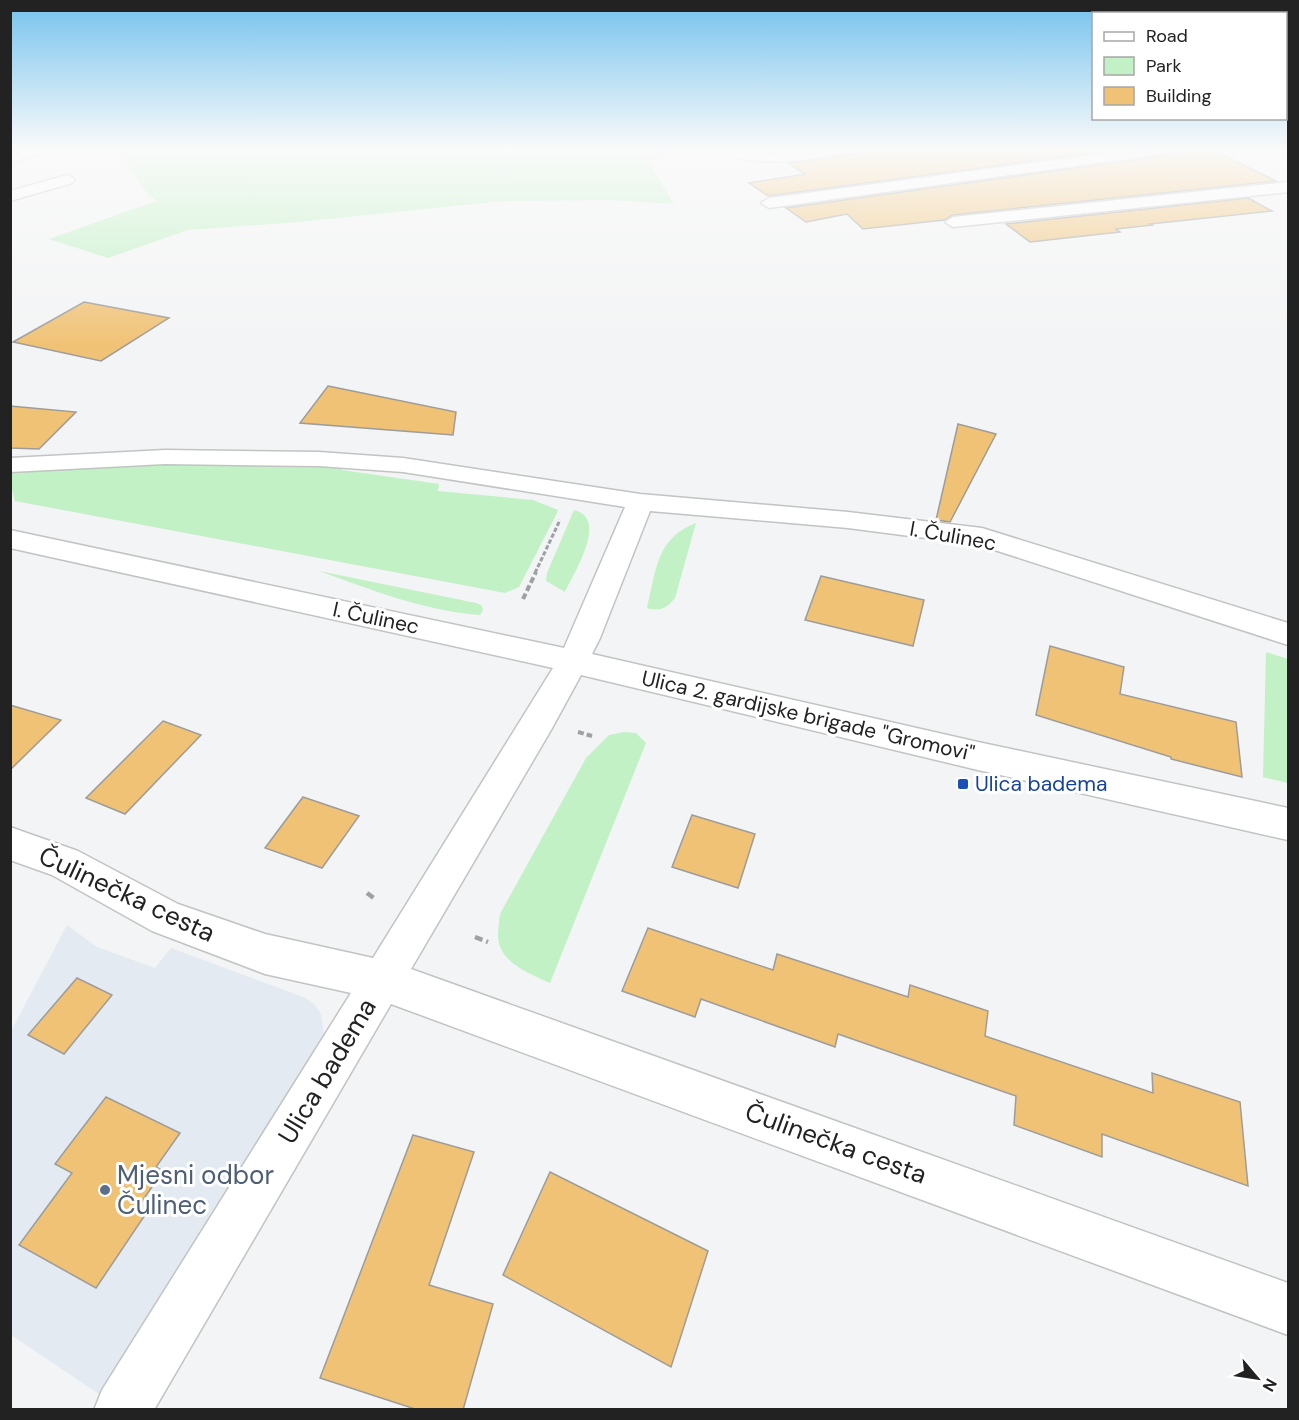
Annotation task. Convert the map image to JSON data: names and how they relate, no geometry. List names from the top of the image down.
{
  "streets": {
    "street": [
      "I. Čulinec",
      "Ulica 2. gardijske brigade \"Gromovi\"",
      "Čulinečka cesta",
      "Ulica badema"
    ]
  },
  "crossings": [
    ["I. Čulinec", "Ulica 2. gardijske brigade \"Gromovi\""],
    ["Čulinečka cesta", "Ulica badema"]
  ],
  "places": {
    "transit": ["Ulica badema"],
    "other": ["Mjesni odbor Čulinec"]
  },
  "legend": ["Road", "Park", "Building"],
  "north": "bottom right"
}
